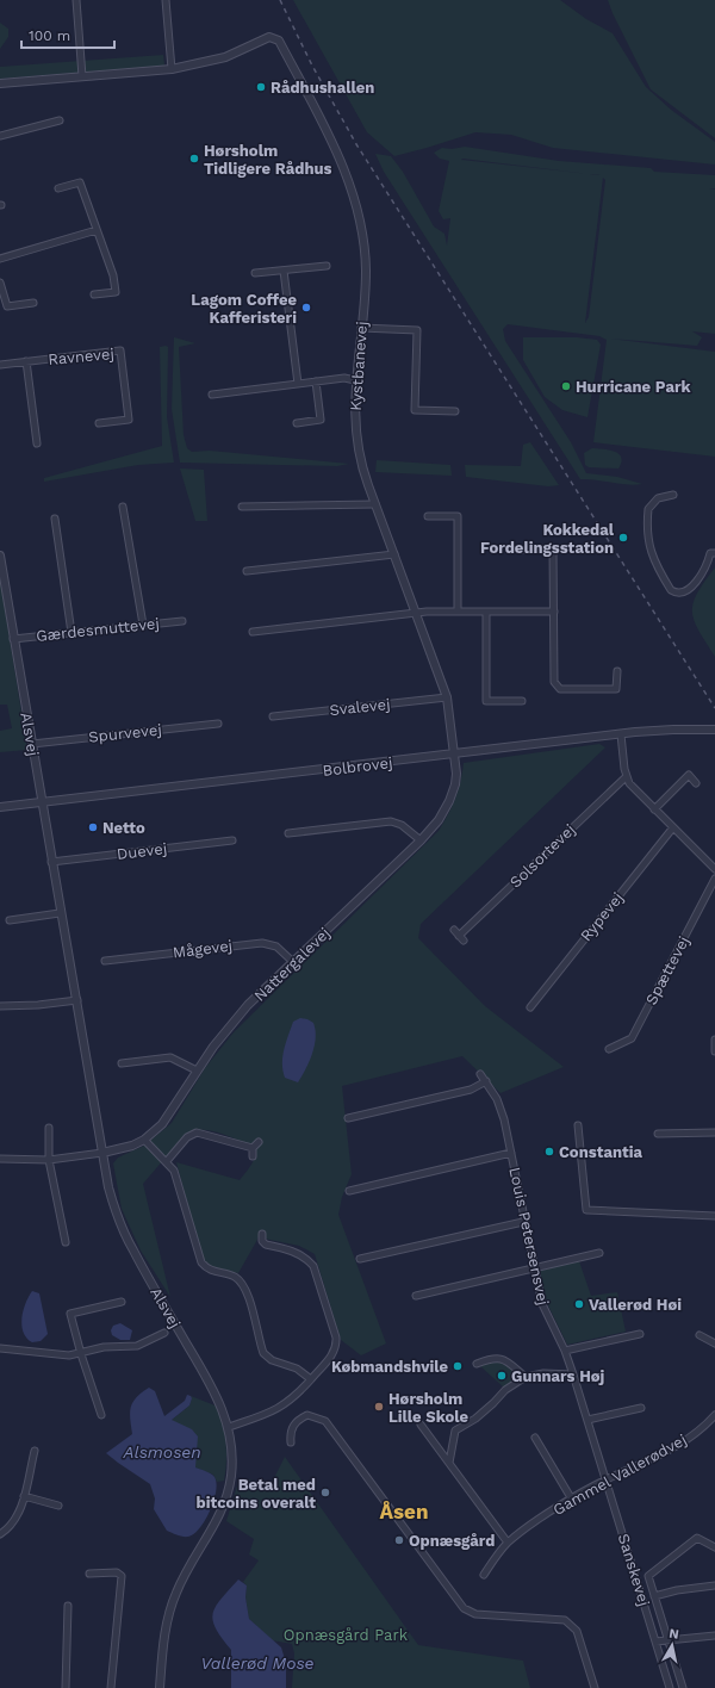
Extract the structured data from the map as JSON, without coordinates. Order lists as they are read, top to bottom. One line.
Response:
{"streets":{"street":["Ravnevej","Kystbanevej","Gærdesmuttevej","Svalevej","Spurvevej","Alsvej","Bolbrovej","Duevej","Solsortevej","Rypevej","Mågevej","Nattergalevej","Spættevej","Louis Petersensvej","Gammel Vallerødvej","Sanskevej"]},"crossings":[["Kystbanevej","Svalevej"],["Kystbanevej","Bolbrovej"],["Kystbanevej","Nattergalevej"],["Gærdesmuttevej","Alsvej"],["Spurvevej","Alsvej"],["Alsvej","Bolbrovej"],["Alsvej","Duevej"],["Alsvej","Nattergalevej"],["Bolbrovej","Nattergalevej"],["Mågevej","Nattergalevej"],["Louis Petersensvej","Gammel Vallerødvej"],["Louis Petersensvej","Sanskevej"],["Gammel Vallerødvej","Sanskevej"]],"districts":["Åsen"],"water":["Alsmosen","Vallerød Mose"],"parks":["Opnæsgård Park"],"places":["Rådhushallen","Hørsholm Tidligere Rådhus","Lagom Coffee Kafferisteri","Hurricane Park","Kokkedal Fordelingsstation","Netto","Constantia","Vallerød Høi","Købmandshvile","Gunnars Høj","Hørsholm Lille Skole","Betal med bitcoins overalt","Opnæsgård"],"scale_bar":"100 m","north":"top"}
